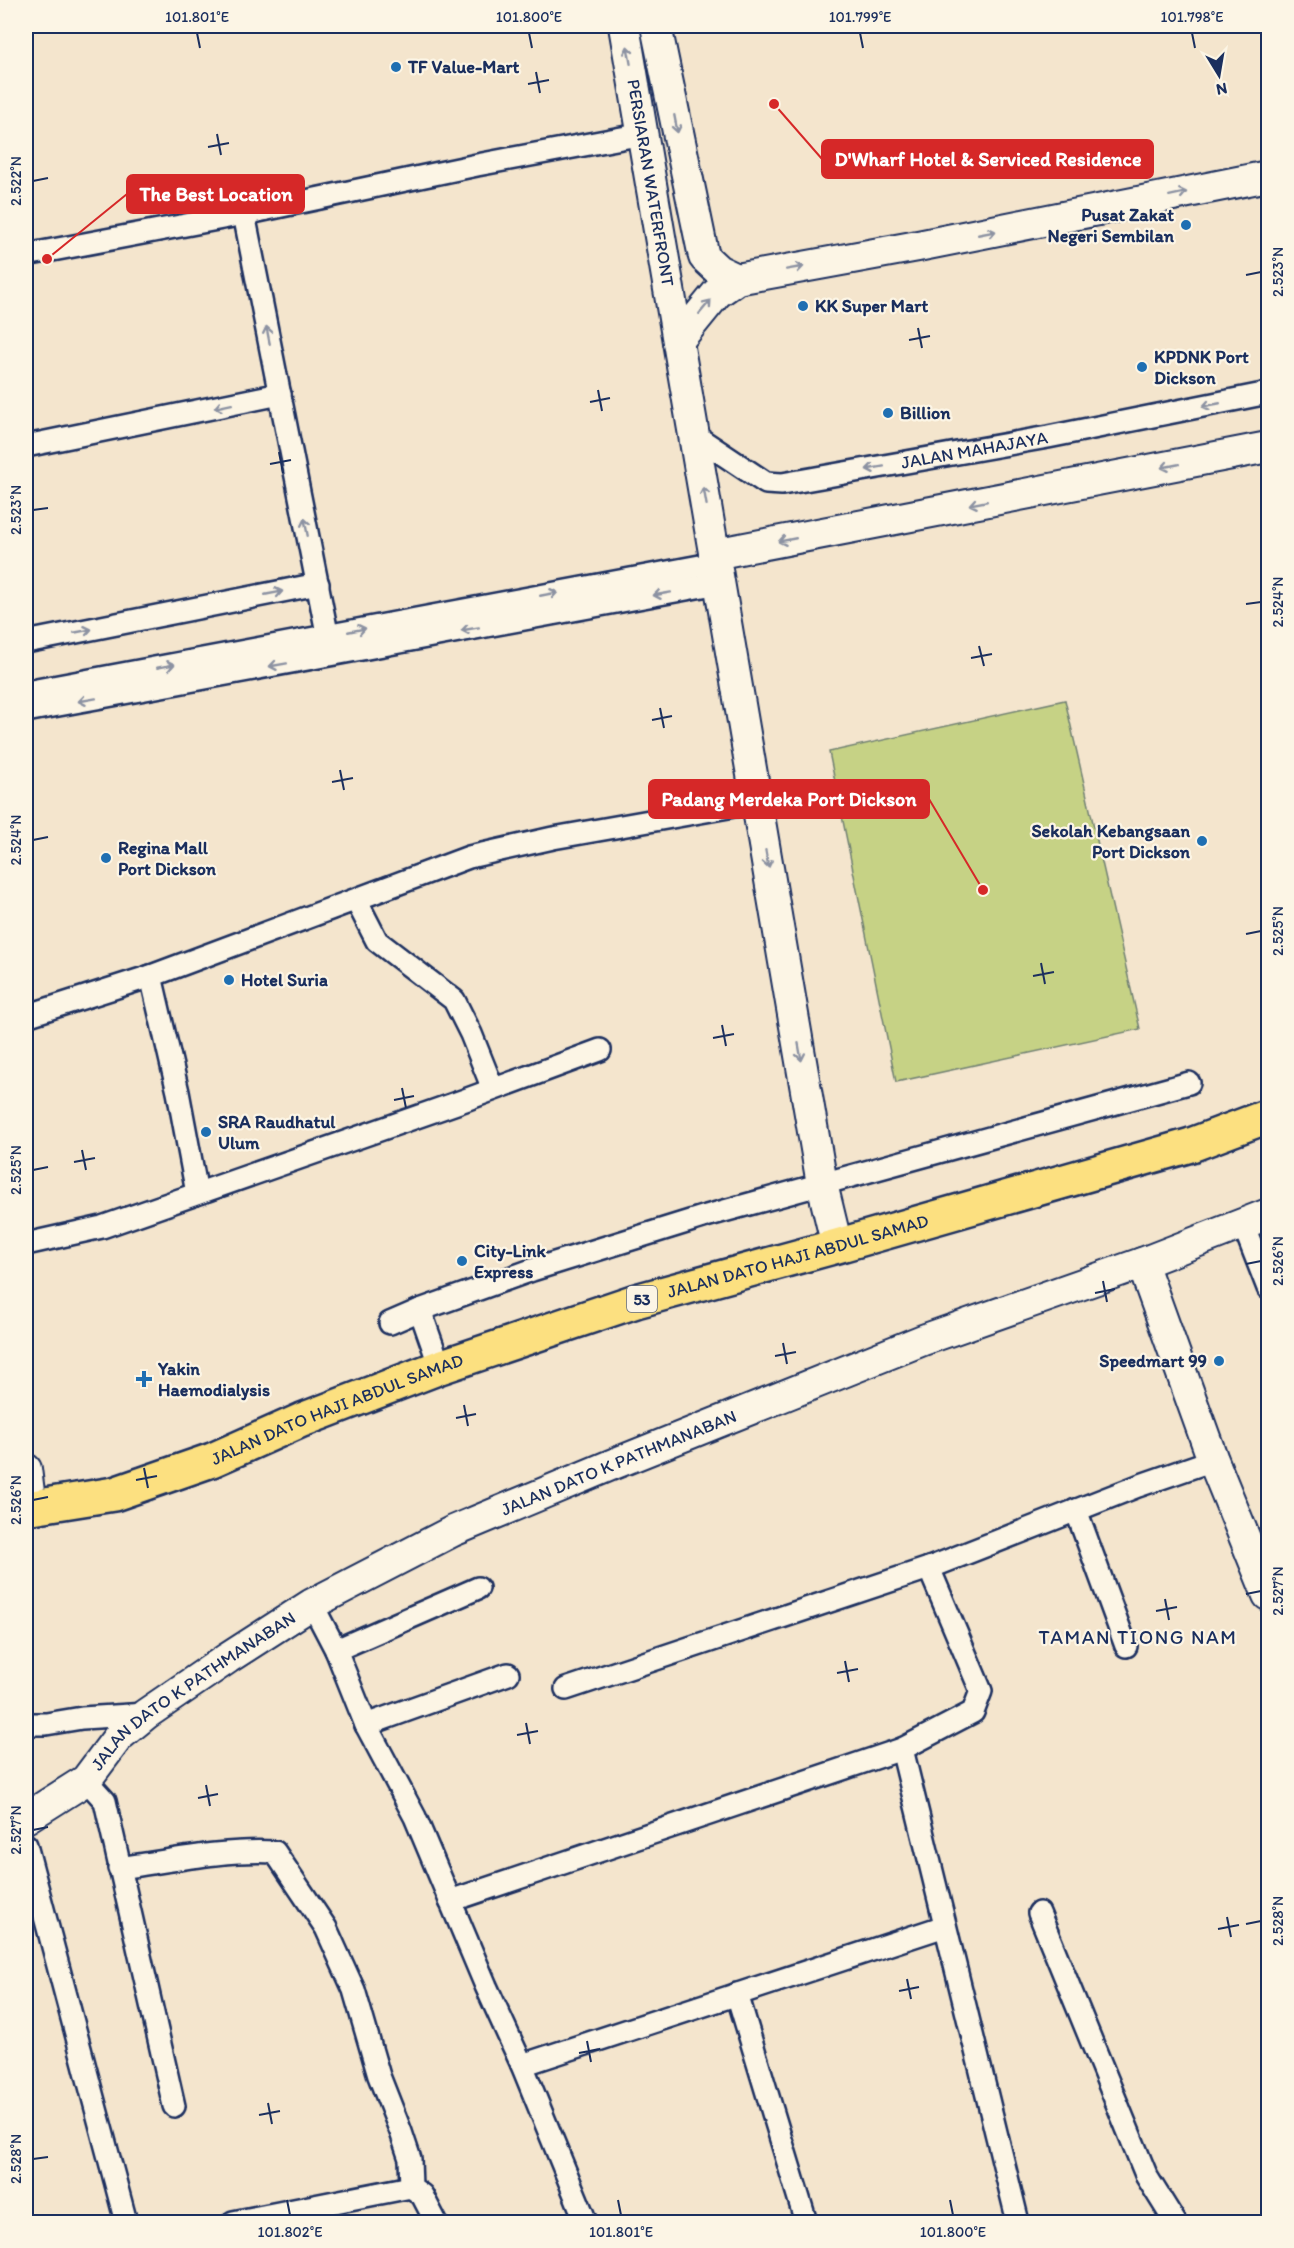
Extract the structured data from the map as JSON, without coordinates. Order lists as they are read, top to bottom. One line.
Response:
{"streets":{"main road":["JALAN DATO HAJI ABDUL SAMAD","53"],"street":["PERSIARAN WATERFRONT","JALAN MAHAJAYA","JALAN DATO K PATHMANABAN"]},"crossings":[["PERSIARAN WATERFRONT","JALAN MAHAJAYA"],["PERSIARAN WATERFRONT","JALAN DATO HAJI ABDUL SAMAD"]],"districts":["TAMAN TIONG NAM"],"places":{"other":["TF Value-Mart","D'Wharf Hotel & Serviced Residence","Pusat Zakat Negeri Sembilan","The Best Location","KK Super Mart","KPDNK Port Dickson","Billion","Sekolah Kebangsaan Port Dickson","Regina Mall Port Dickson","Padang Merdeka Port Dickson","Hotel Suria","SRA Raudhatul Ulum","City-Link Express","Speedmart 99"],"health":["Yakin Haemodialysis"]},"north":"bottom","coordinates":["101.801°E","101.800°E","101.799°E","101.798°E","2.522°N","2.523°N","2.524°N","2.525°N","2.526°N","2.527°N","2.528°N","101.802°E"]}
